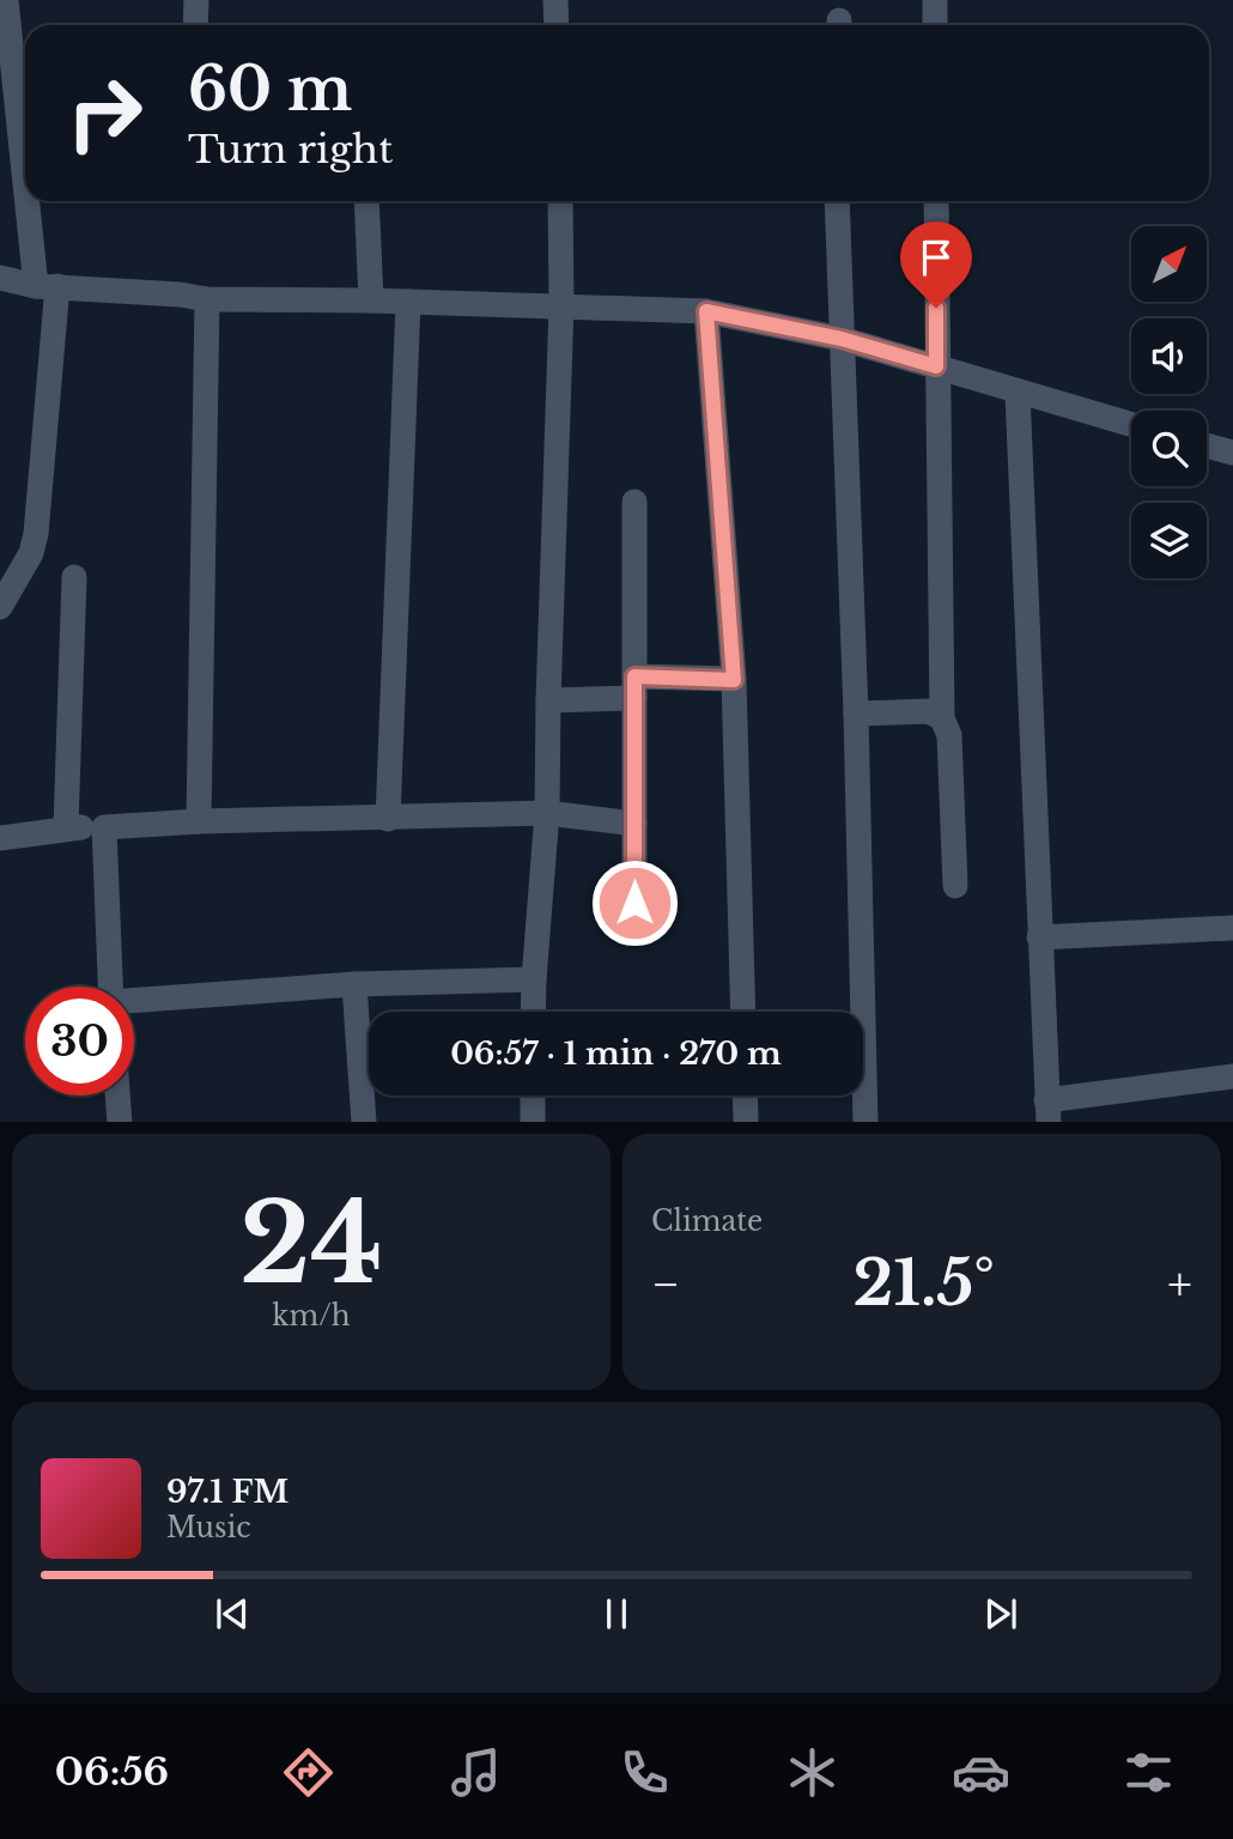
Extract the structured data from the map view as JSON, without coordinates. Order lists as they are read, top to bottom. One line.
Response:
{"north":"top right","page":{"turn":["60 m","Turn right"],"limit":"30","trip":"06:57 · 1 min · 270 m","tile":[["24","km/h"],"Climate"],"heat":["−","21.5°","+"],"song":["97.1 FM","Music"],"tabs":"06:56"}}
